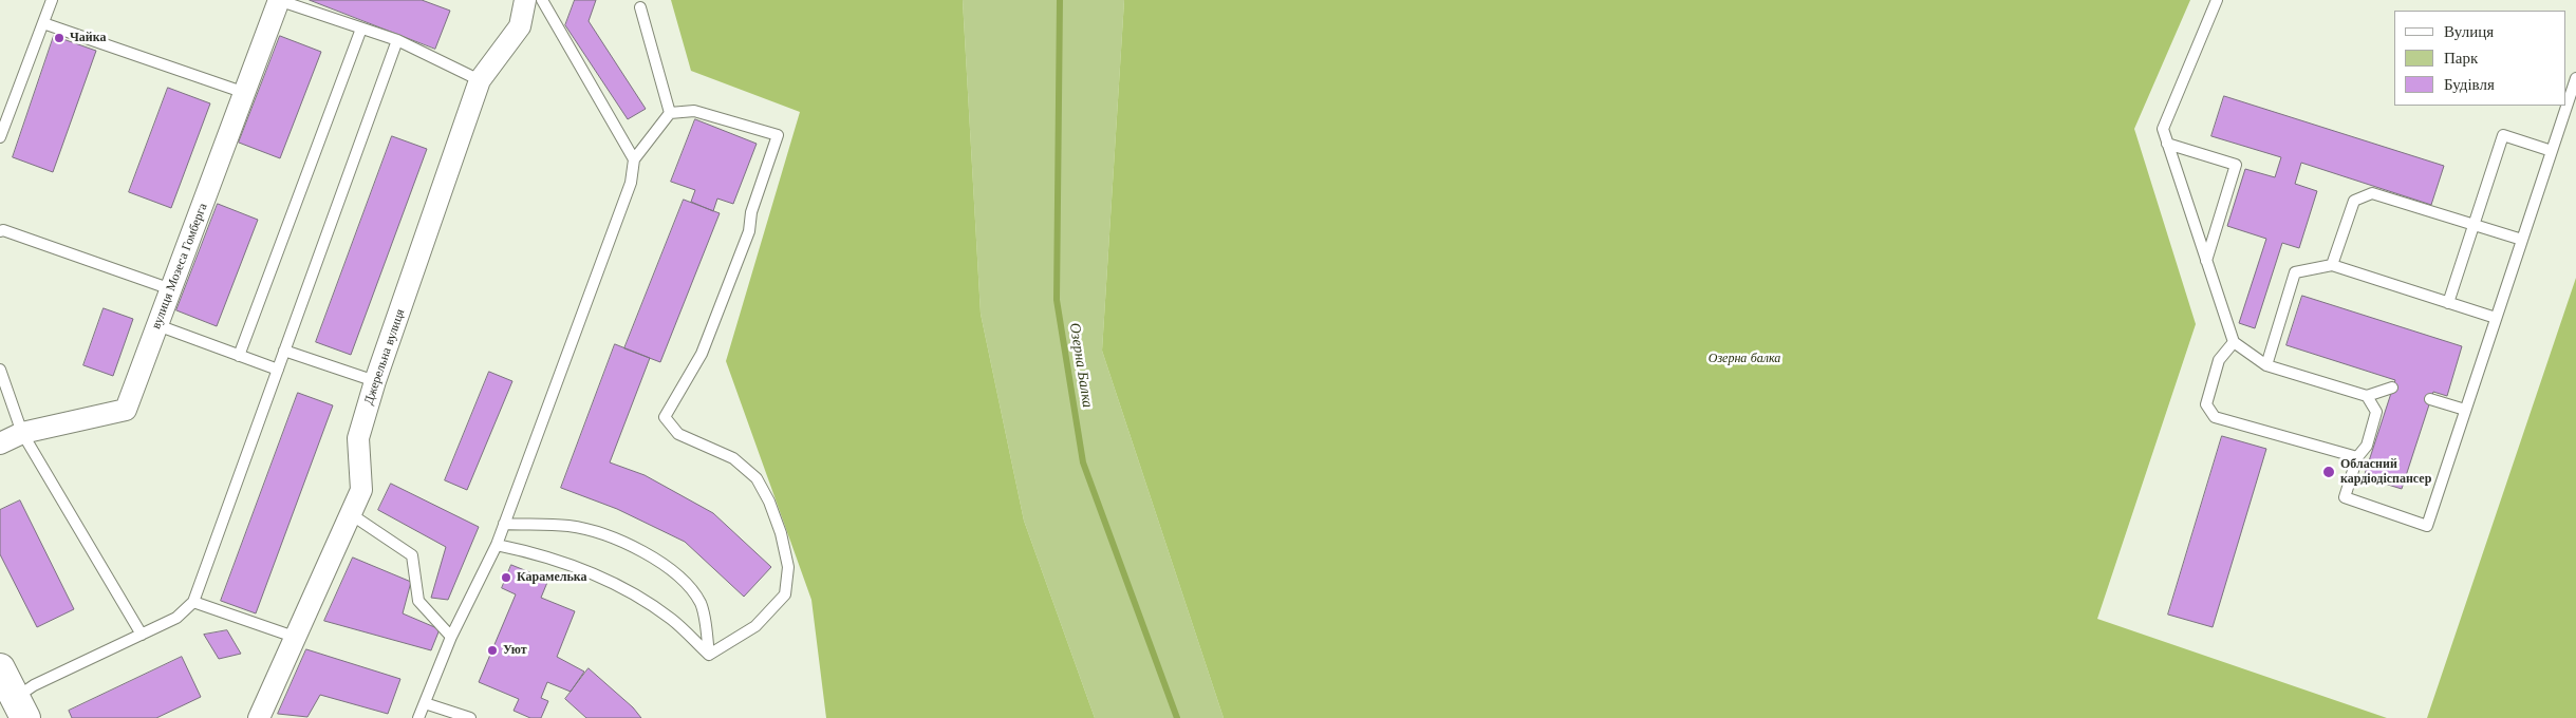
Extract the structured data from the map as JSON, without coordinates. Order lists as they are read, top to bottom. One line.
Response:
{"streets":{"street":["вулиця Мозеса Гомберга","Джерельна вулиця"]},"water":["Озерна Балка"],"parks":["Озерна балка"],"places":["Чайка","Обласний кардіодіспансер","Карамелька","Уют"],"legend":["Вулиця","Парк","Будівля"]}
